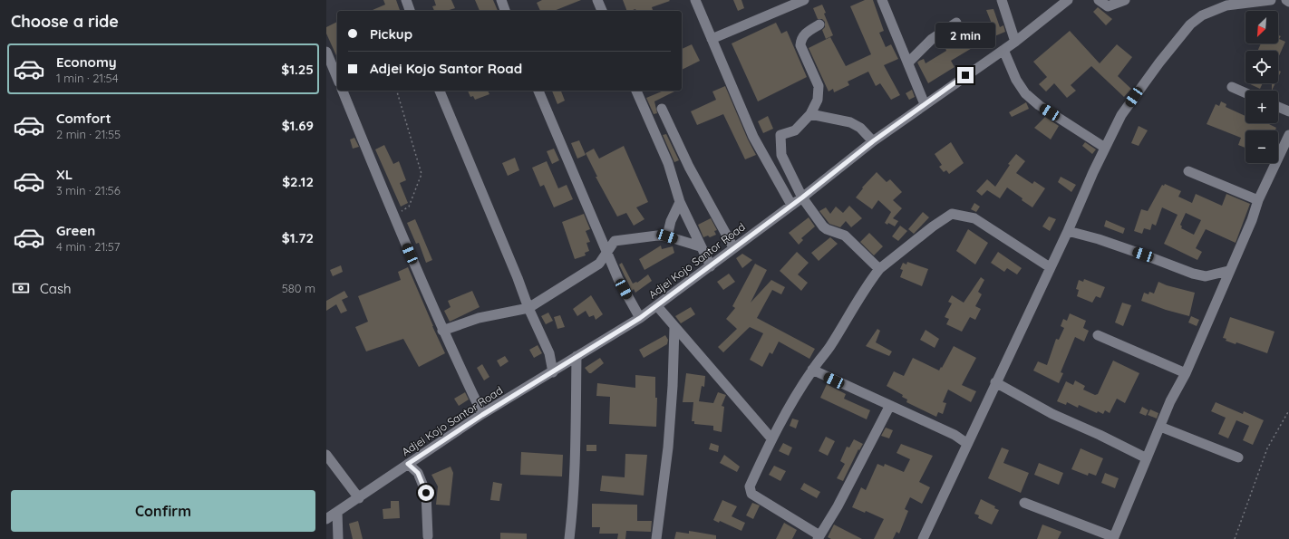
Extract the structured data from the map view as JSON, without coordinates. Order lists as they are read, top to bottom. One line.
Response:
{"streets":{"street":["Adjei Kojo Santor Road"]},"north":"bottom left","page":{"heading":"Choose a ride","map_buttons":["+","−"],"banner":["Pickup","Adjei Kojo Santor Road"],"bubble":"2 min","list":[{"name":"Economy","note":"1 min · 21:54","value":"$1.25"},{"name":"Comfort","note":"2 min · 21:55","value":"$1.69"},{"name":"XL","note":"3 min · 21:56","value":"$2.12"},{"name":"Green","note":"4 min · 21:57","value":"$1.72"}],"pay":["Cash","580 m"],"buttons":"Confirm"}}
